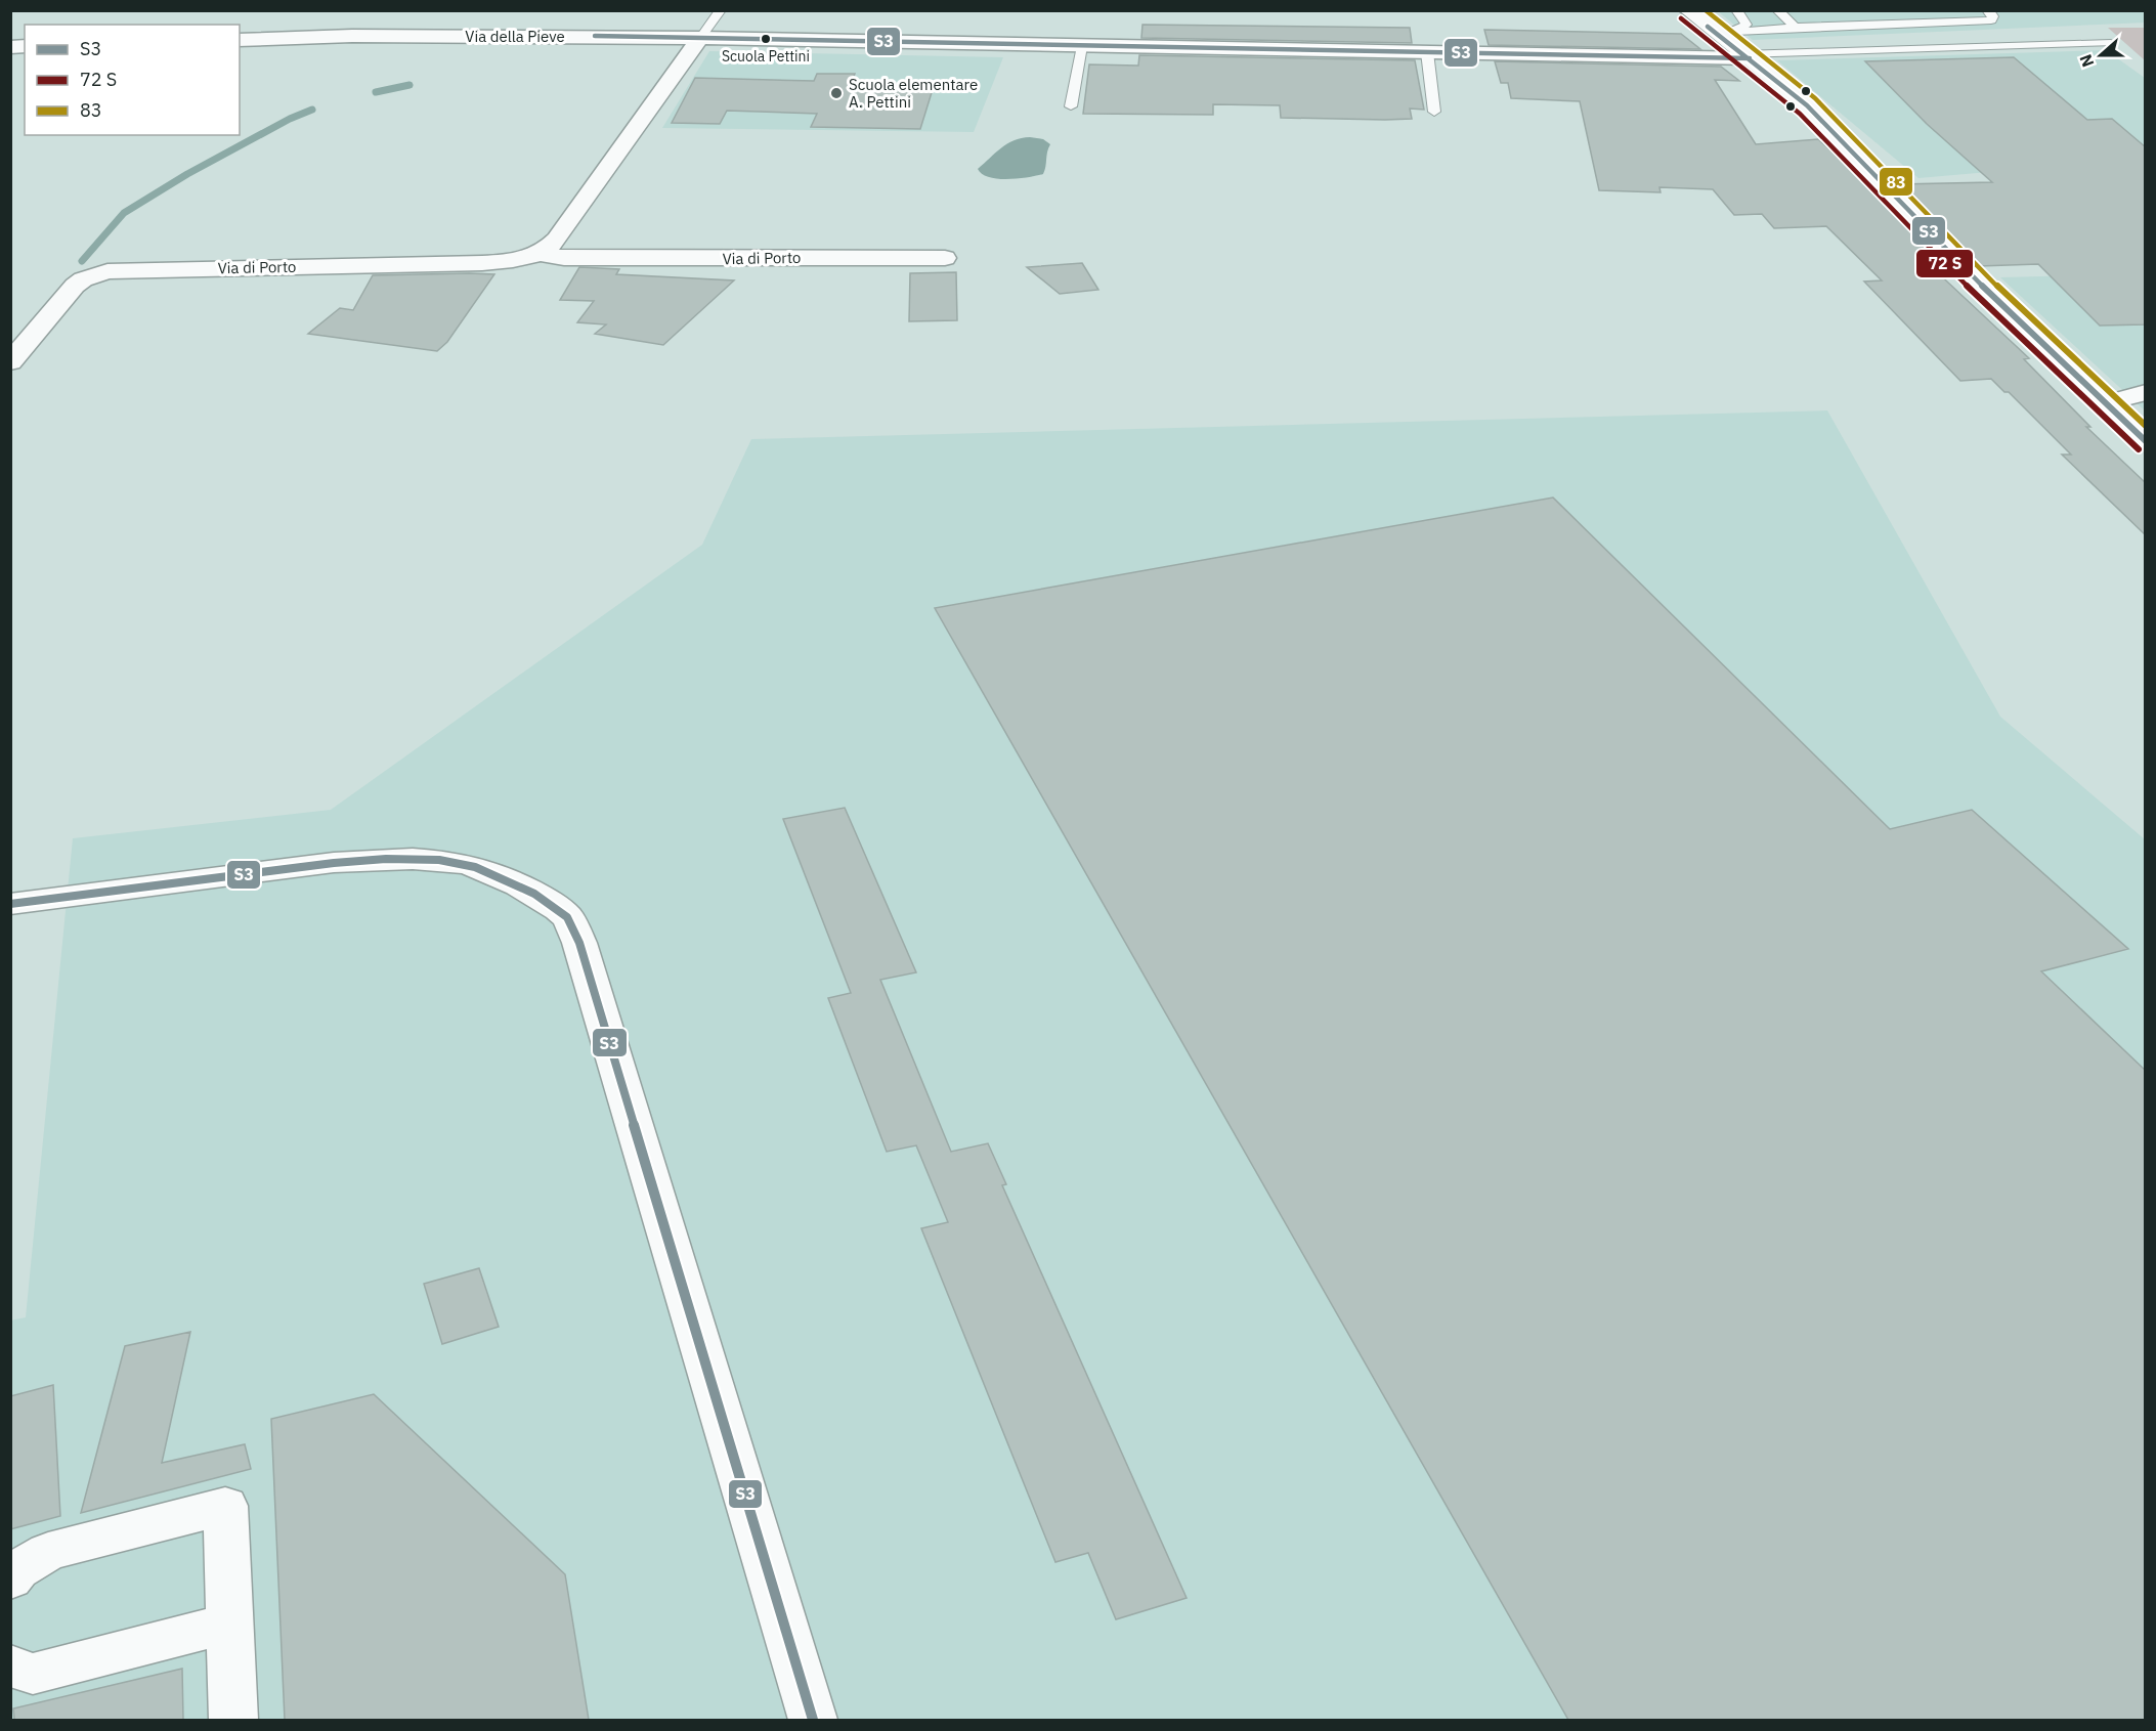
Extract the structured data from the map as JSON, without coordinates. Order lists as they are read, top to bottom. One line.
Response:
{"streets":{"street":["Via della Pieve","Via di Porto"]},"places":["Scuola Pettini","Scuola elementare A. Pettini"],"lines":["transit line 83","transit line S3"],"legend":["S3","72 S","83"],"north":"left"}
